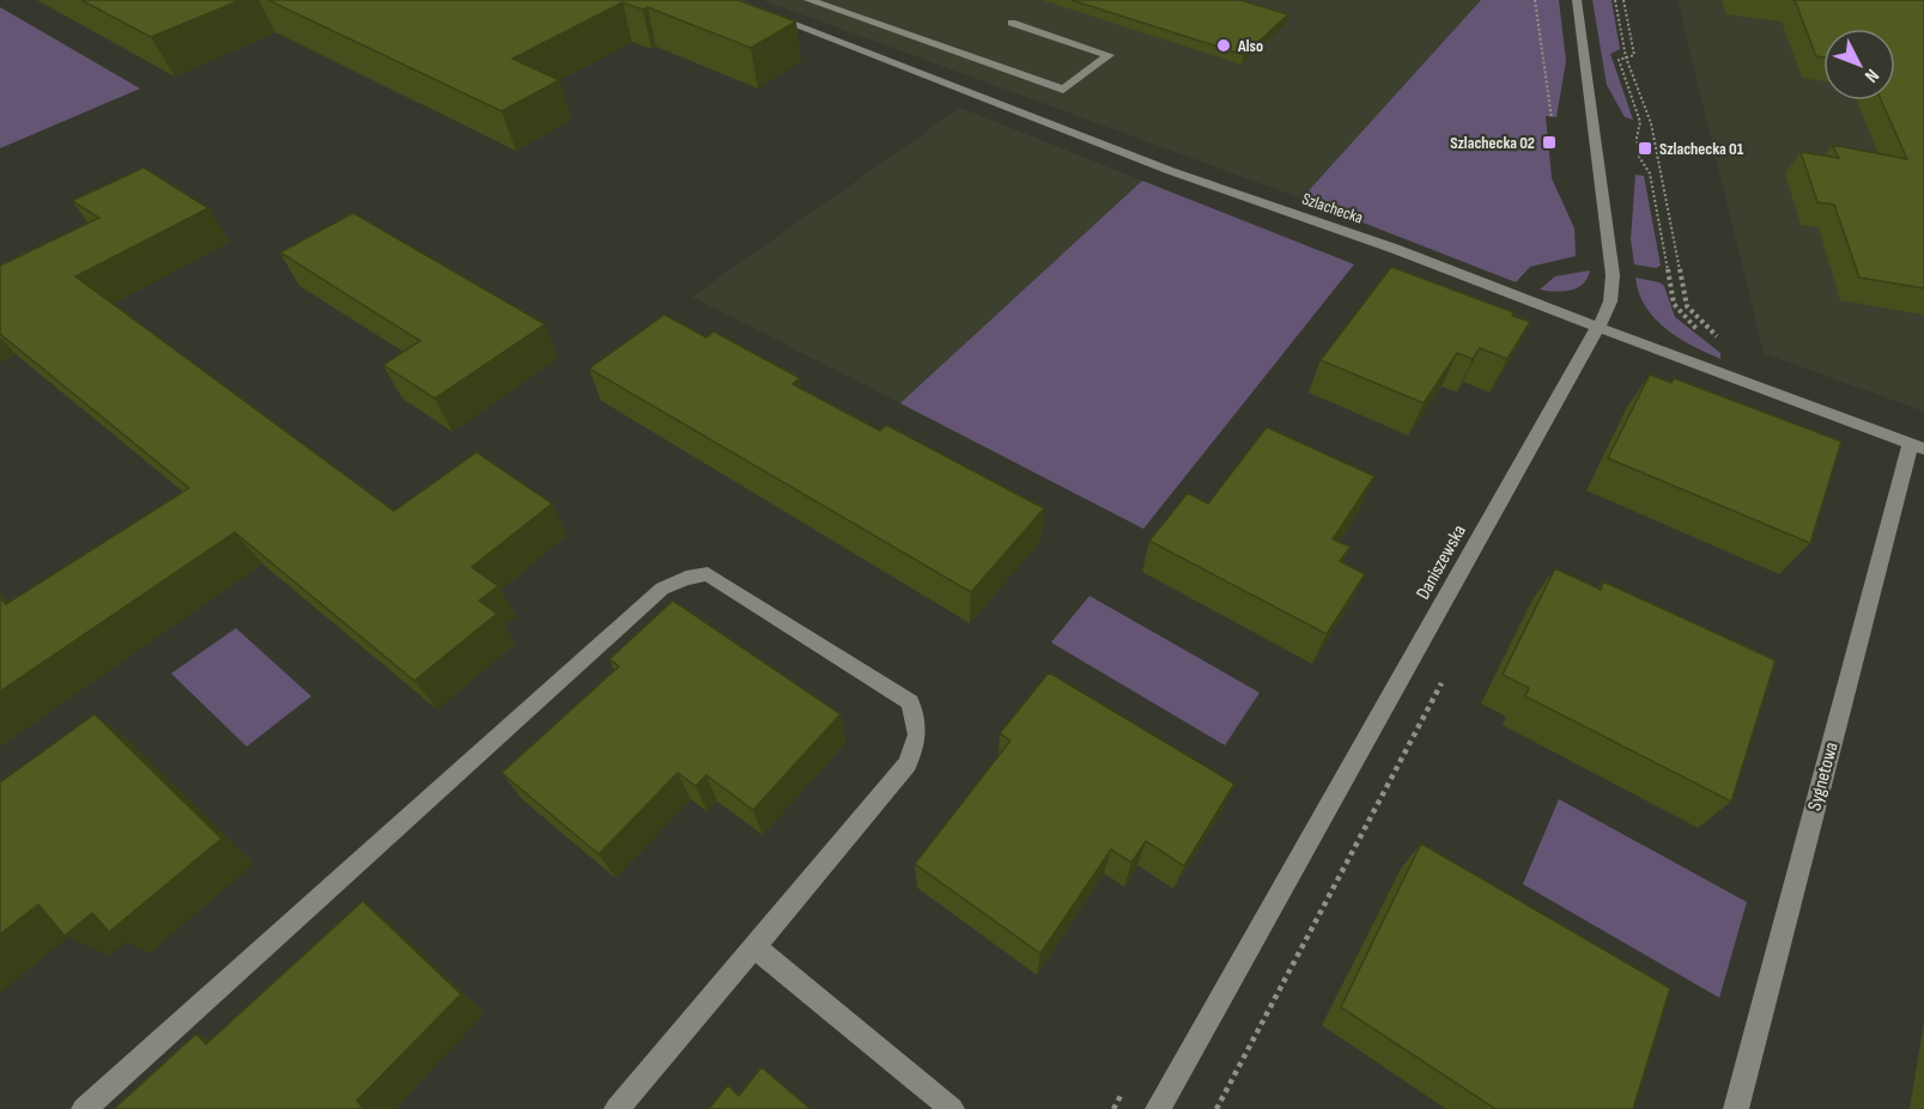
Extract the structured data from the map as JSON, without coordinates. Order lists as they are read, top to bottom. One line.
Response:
{"streets":{"street":["Szlachecka","Daniszewska","Sygnetowa"]},"crossings":[["Szlachecka","Daniszewska"],["Szlachecka","Sygnetowa"]],"places":{"other":["Also"],"transit":["Szlachecka 02","Szlachecka 01"]},"north":"bottom right"}
